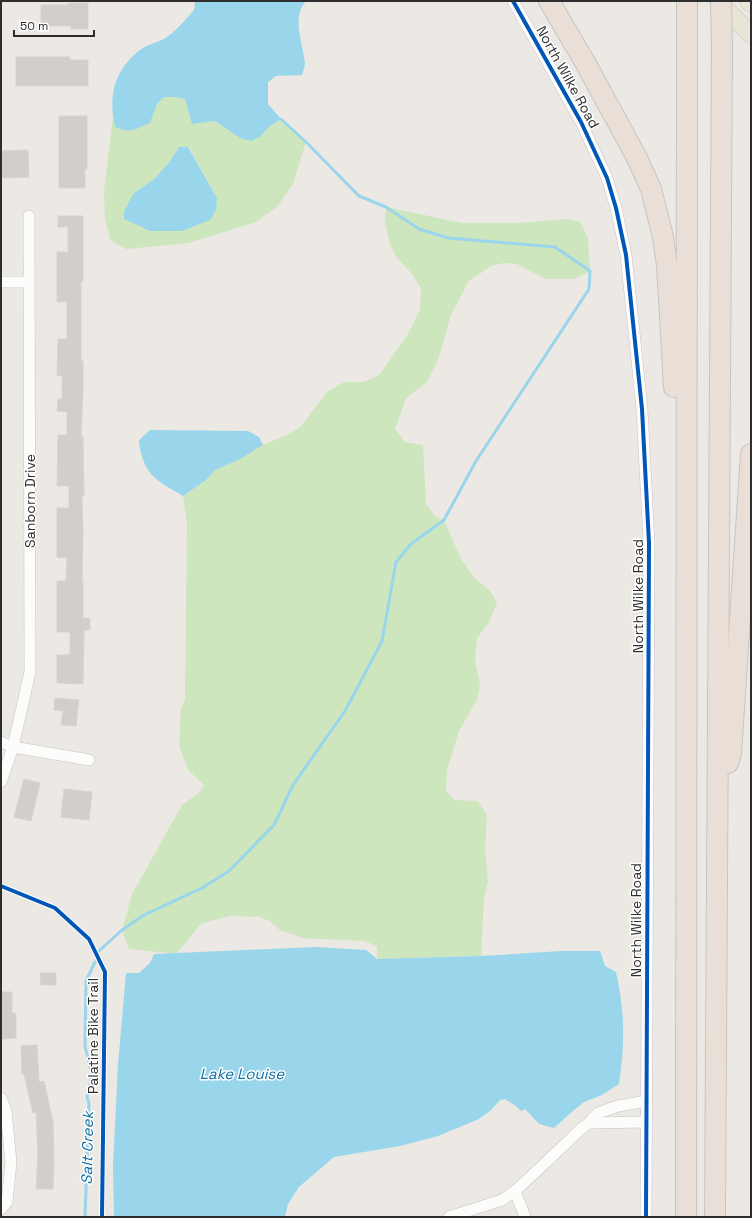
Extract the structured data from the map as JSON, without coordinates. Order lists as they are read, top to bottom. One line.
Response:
{"streets":{"street":["North Wilke Road","Sanborn Drive"],"cycle path":["Palatine Bike Trail"]},"water":["Lake Louise","Salt Creek"],"scale_bar":"50 m"}
